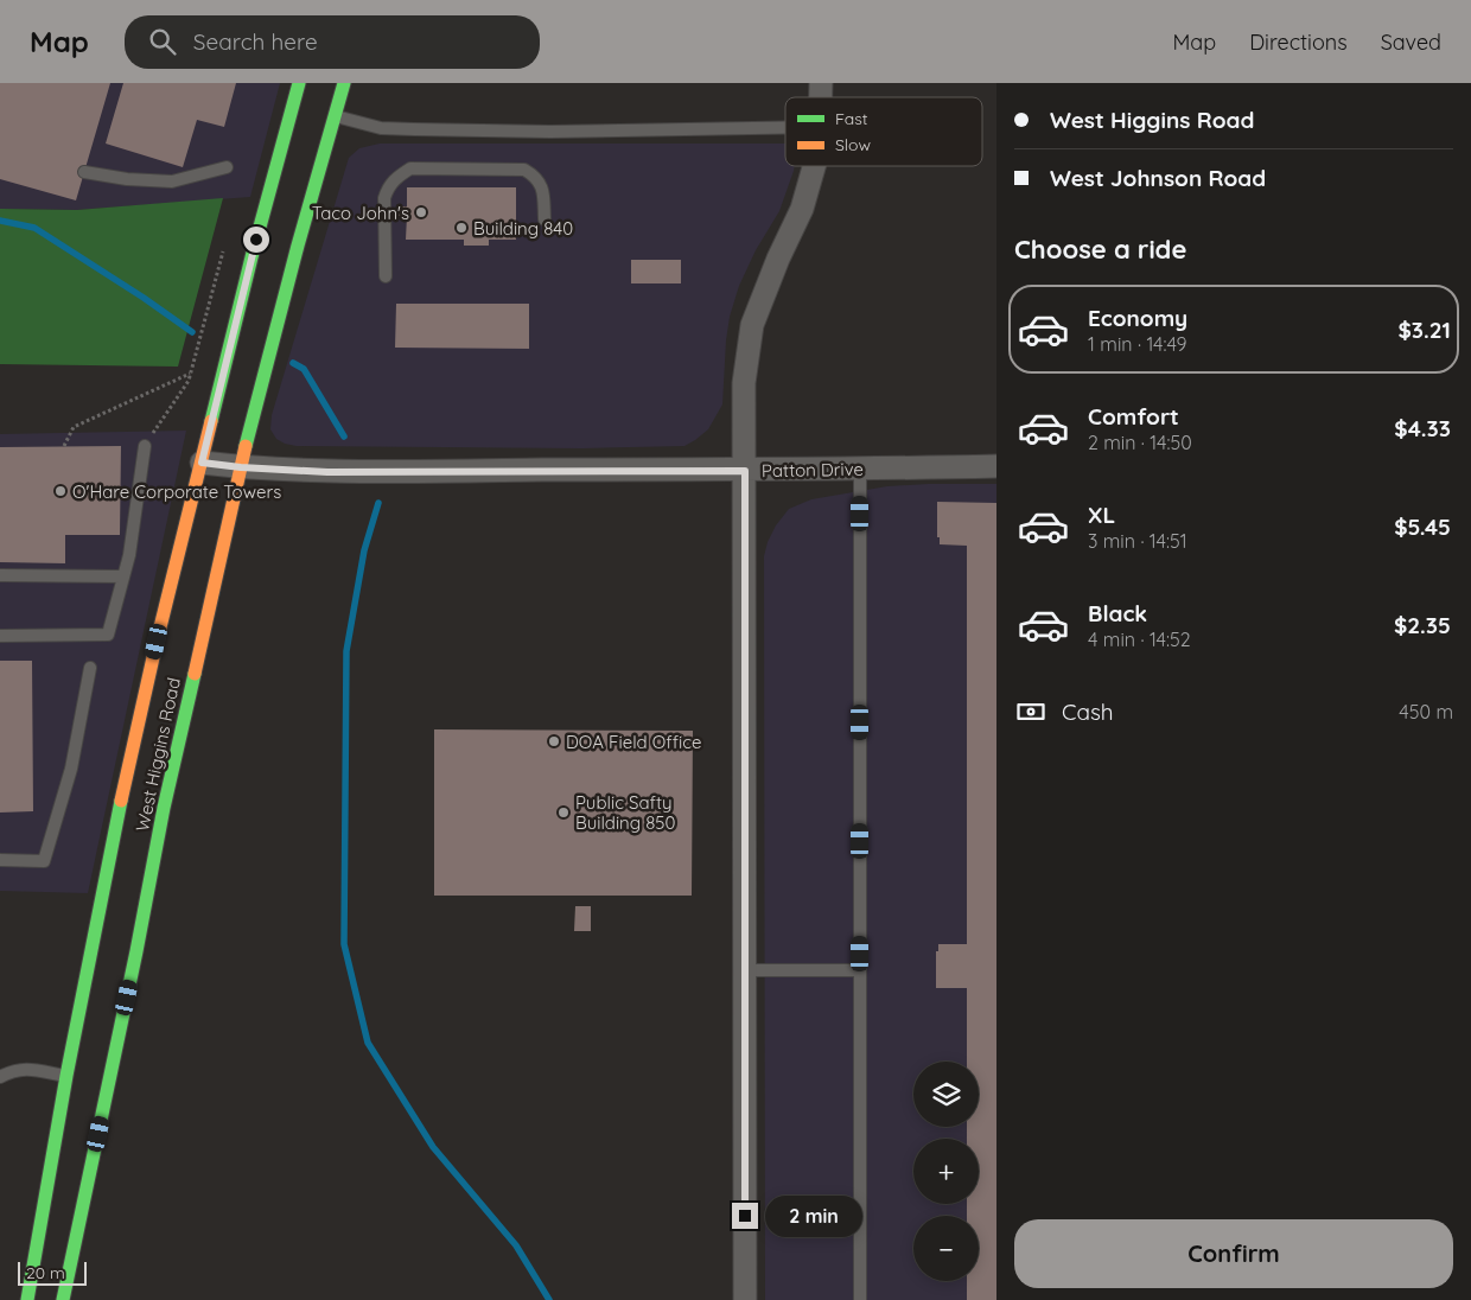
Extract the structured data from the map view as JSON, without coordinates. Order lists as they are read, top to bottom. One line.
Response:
{"streets":{"main road":["West Higgins Road"],"street":["Patton Drive"]},"crossings":[["Patton Drive","West Higgins Road"]],"places":["Taco John's","Building 840","O'Hare Corporate Towers","DOA Field Office","Public Safty Building 850"],"legend":["Fast","Slow"],"scale_bar":"20 m","page":{"header":"Map","search":"Search here","nav":["Map","Directions","Saved"],"banner":["West Higgins Road","West Johnson Road"],"heading":"Choose a ride","list":[{"name":"Economy","note":"1 min · 14:49","value":"$3.21"},{"name":"Comfort","note":"2 min · 14:50","value":"$4.33"},{"name":"XL","note":"3 min · 14:51","value":"$5.45"},{"name":"Black","note":"4 min · 14:52","value":"$2.35"}],"pay":["Cash","450 m"],"map_buttons":["+","−"],"bubble":"2 min","buttons":"Confirm","scale":"20 m"}}
